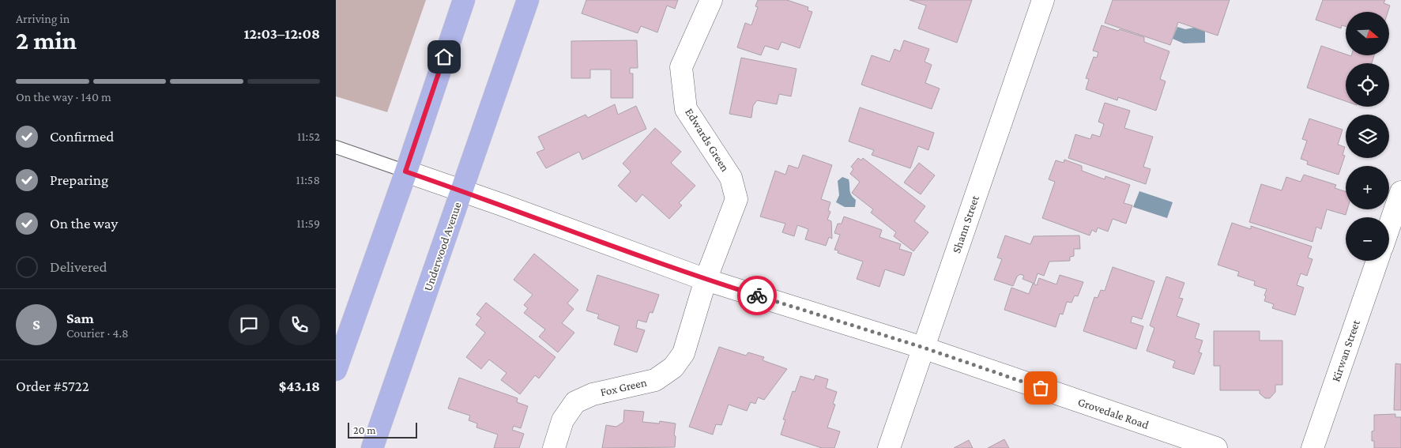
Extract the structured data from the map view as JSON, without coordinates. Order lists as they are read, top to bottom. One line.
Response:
{"streets":{"main road":["Underwood Avenue"],"street":["Edwards Green","Shann Street","Kirwan Street","Fox Green","Grovedale Road"]},"crossings":[["Edwards Green","Fox Green"],["Edwards Green","Grovedale Road"],["Shann Street","Grovedale Road"],["Underwood Avenue","Grovedale Road"],["Fox Green","Grovedale Road"]],"scale_bar":"20 m","north":"right","page":{"heading":["2 min","Arriving in","12:03–12:08"],"panel":["Sam","Courier · 4.8","Order #5722","$43.18"],"map_buttons":["+","−"],"bar":"On the way · 140 m","list":[["Confirmed","11:52"],["Preparing","11:58"],["On the way","11:59"],"Delivered"],"round":"S","scale":"20 m"}}
